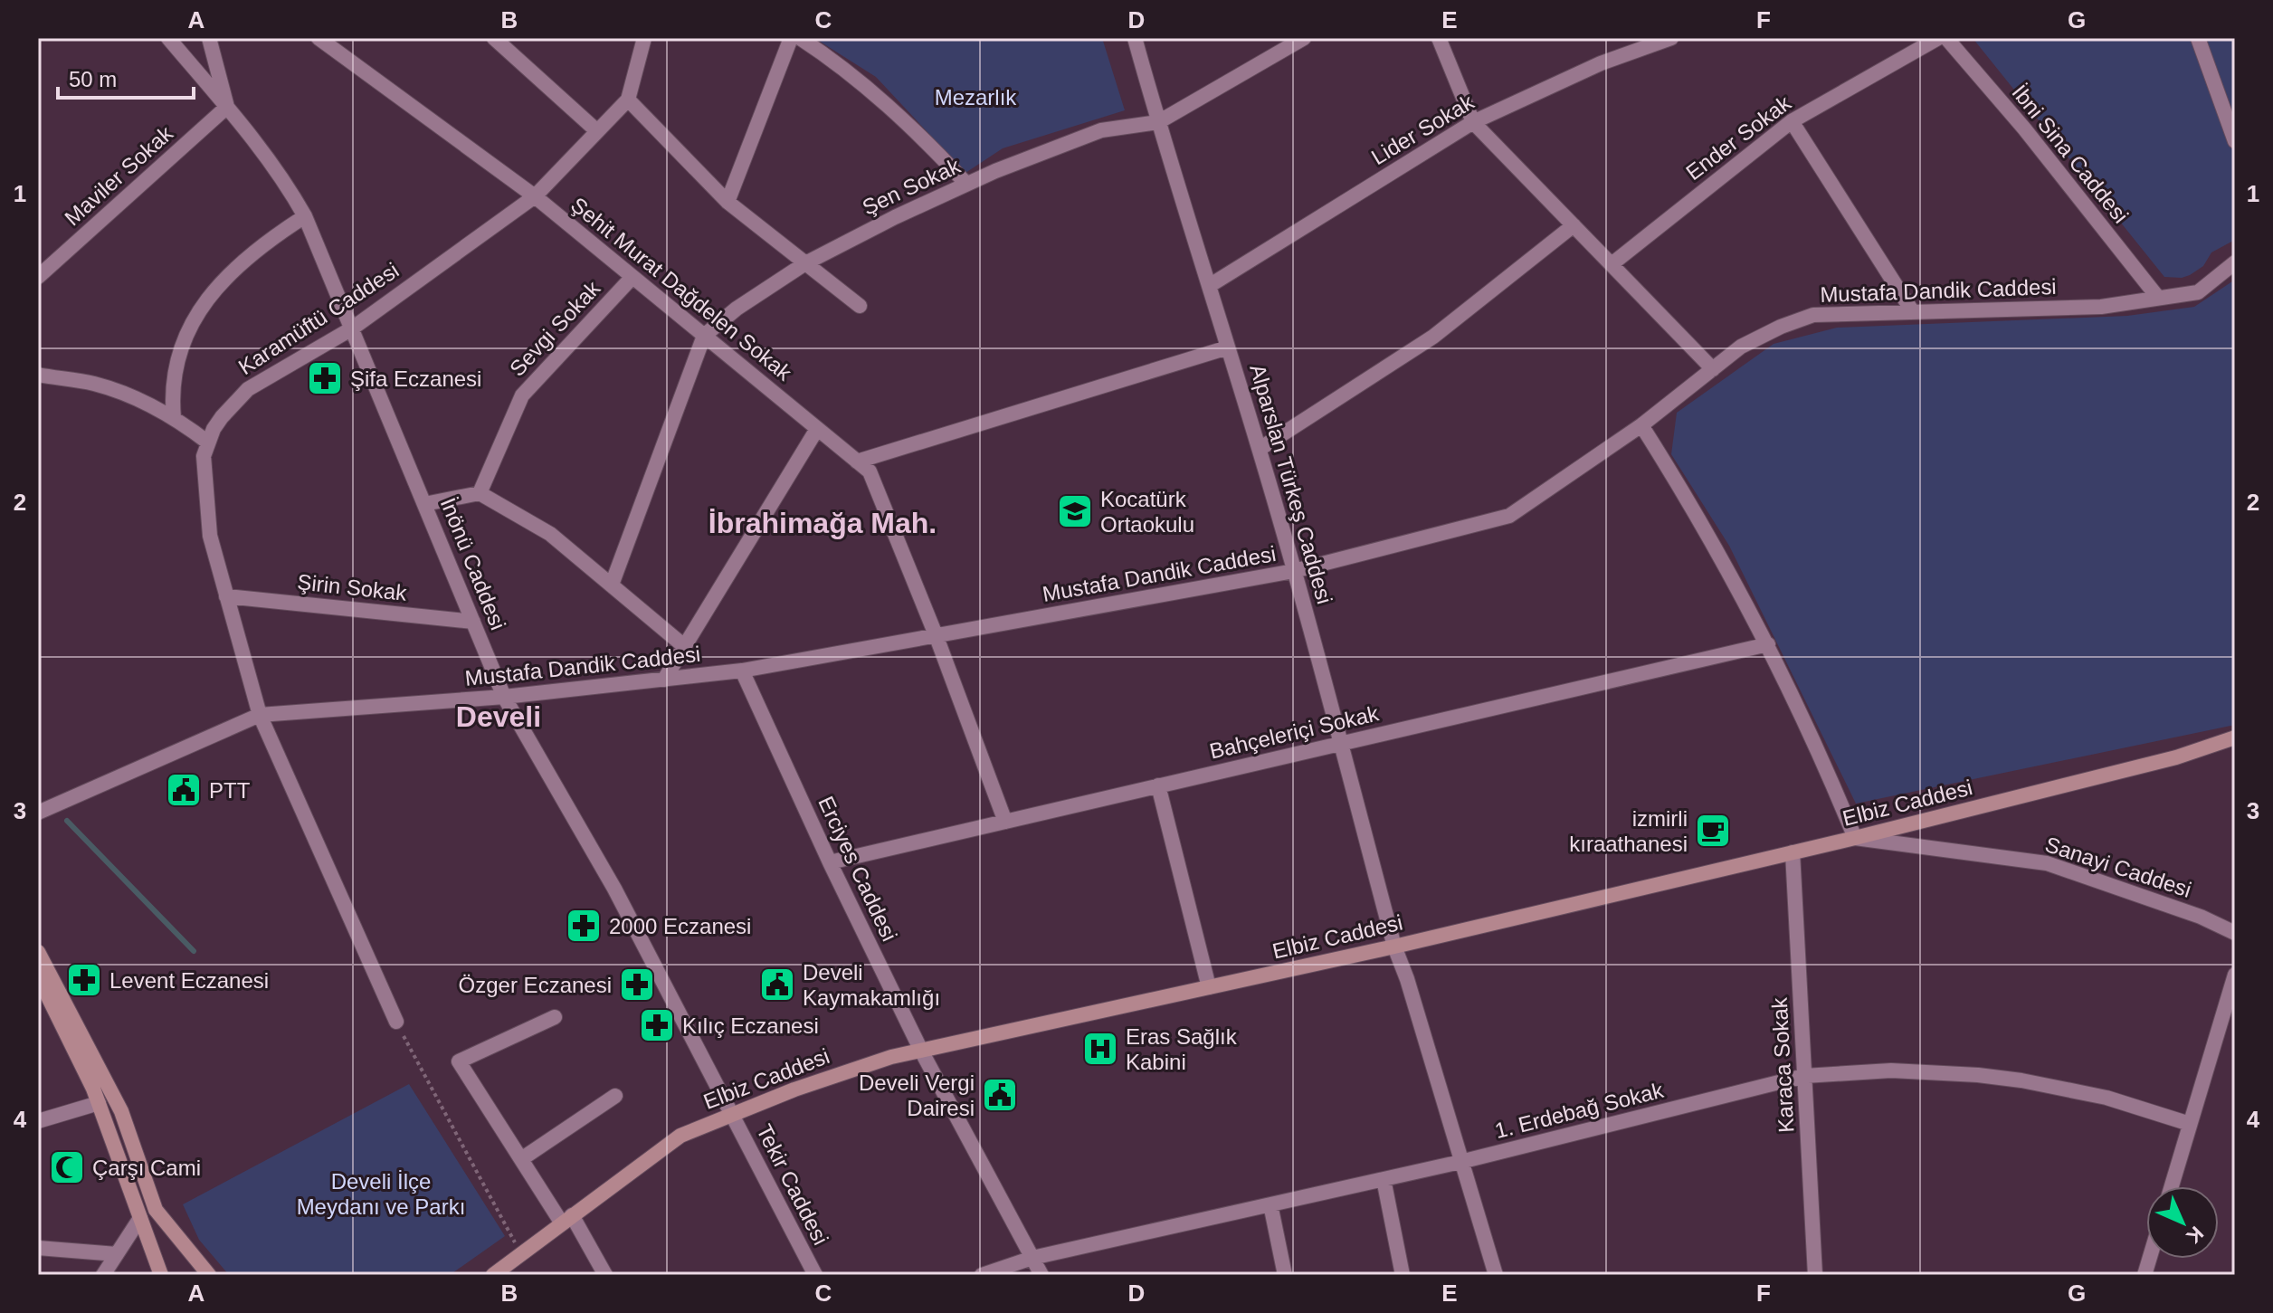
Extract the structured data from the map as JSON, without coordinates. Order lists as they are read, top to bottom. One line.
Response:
{"streets":{"street":["Lider Sokak","Ender Sokak","İbni Sina Caddesi","Maviler Sokak","Şen Sokak","Şehit Murat Dağdelen Sokak","Mustafa Dandik Caddesi","Karamüftü Caddesi","Sevgi Sokak","Alparslan Türkeş Caddesi","İnönü Caddesi","Şirin Sokak","Bahçeleriçi Sokak","Elbiz Caddesi","Sanayi Caddesi","Erciyes Caddesi","Karaca Sokak","1. Erdebağ Sokak","Tekir Caddesi"]},"crossings":[["Lider Sokak","Alparslan Türkeş Caddesi"],["İbni Sina Caddesi","Mustafa Dandik Caddesi"],["Maviler Sokak","İnönü Caddesi"],["Şen Sokak","Şehit Murat Dağdelen Sokak"],["Şen Sokak","Alparslan Türkeş Caddesi"],["Şehit Murat Dağdelen Sokak","Mustafa Dandik Caddesi"],["Şehit Murat Dağdelen Sokak","Karamüftü Caddesi"],["Şehit Murat Dağdelen Sokak","Sevgi Sokak"],["Şehit Murat Dağdelen Sokak","Bahçeleriçi Sokak"],["Mustafa Dandik Caddesi","Karamüftü Caddesi"],["Mustafa Dandik Caddesi","Alparslan Türkeş Caddesi"],["Mustafa Dandik Caddesi","İnönü Caddesi"],["Mustafa Dandik Caddesi","Erciyes Caddesi"],["Karamüftü Caddesi","İnönü Caddesi"],["Karamüftü Caddesi","Şirin Sokak"],["Alparslan Türkeş Caddesi","Bahçeleriçi Sokak"],["Alparslan Türkeş Caddesi","Elbiz Caddesi"],["Alparslan Türkeş Caddesi","1. Erdebağ Sokak"],["İnönü Caddesi","Şirin Sokak"],["İnönü Caddesi","Elbiz Caddesi"],["İnönü Caddesi","Tekir Caddesi"],["Bahçeleriçi Sokak","Erciyes Caddesi"],["Elbiz Caddesi","Sanayi Caddesi"],["Elbiz Caddesi","Erciyes Caddesi"],["Elbiz Caddesi","Karaca Sokak"],["Elbiz Caddesi","Tekir Caddesi"],["Erciyes Caddesi","1. Erdebağ Sokak"],["Karaca Sokak","1. Erdebağ Sokak"]],"districts":["İbrahimağa Mah.","Develi"],"parks":["Mezarlık","Develi İlçe Meydanı ve Parkı"],"places":{"pharmacy":["Şifa Eczanesi","2000 Eczanesi","Levent Eczanesi","Özger Eczanesi","Kılıç Eczanesi"],"school or university":["Kocatürk Ortaokulu"],"public building":["PTT","Develi Kaymakamlığı","Develi Vergi Dairesi"],"cafe":["izmirli kıraathanesi"],"hospital":["Eras Sağlık Kabini"],"mosque":["Çarşı Cami"]},"scale_bar":"50 m","north":"bottom right","grid":{"columns":["A","B","C","D","E","F","G"],"rows":["1","2","3","4"]}}
